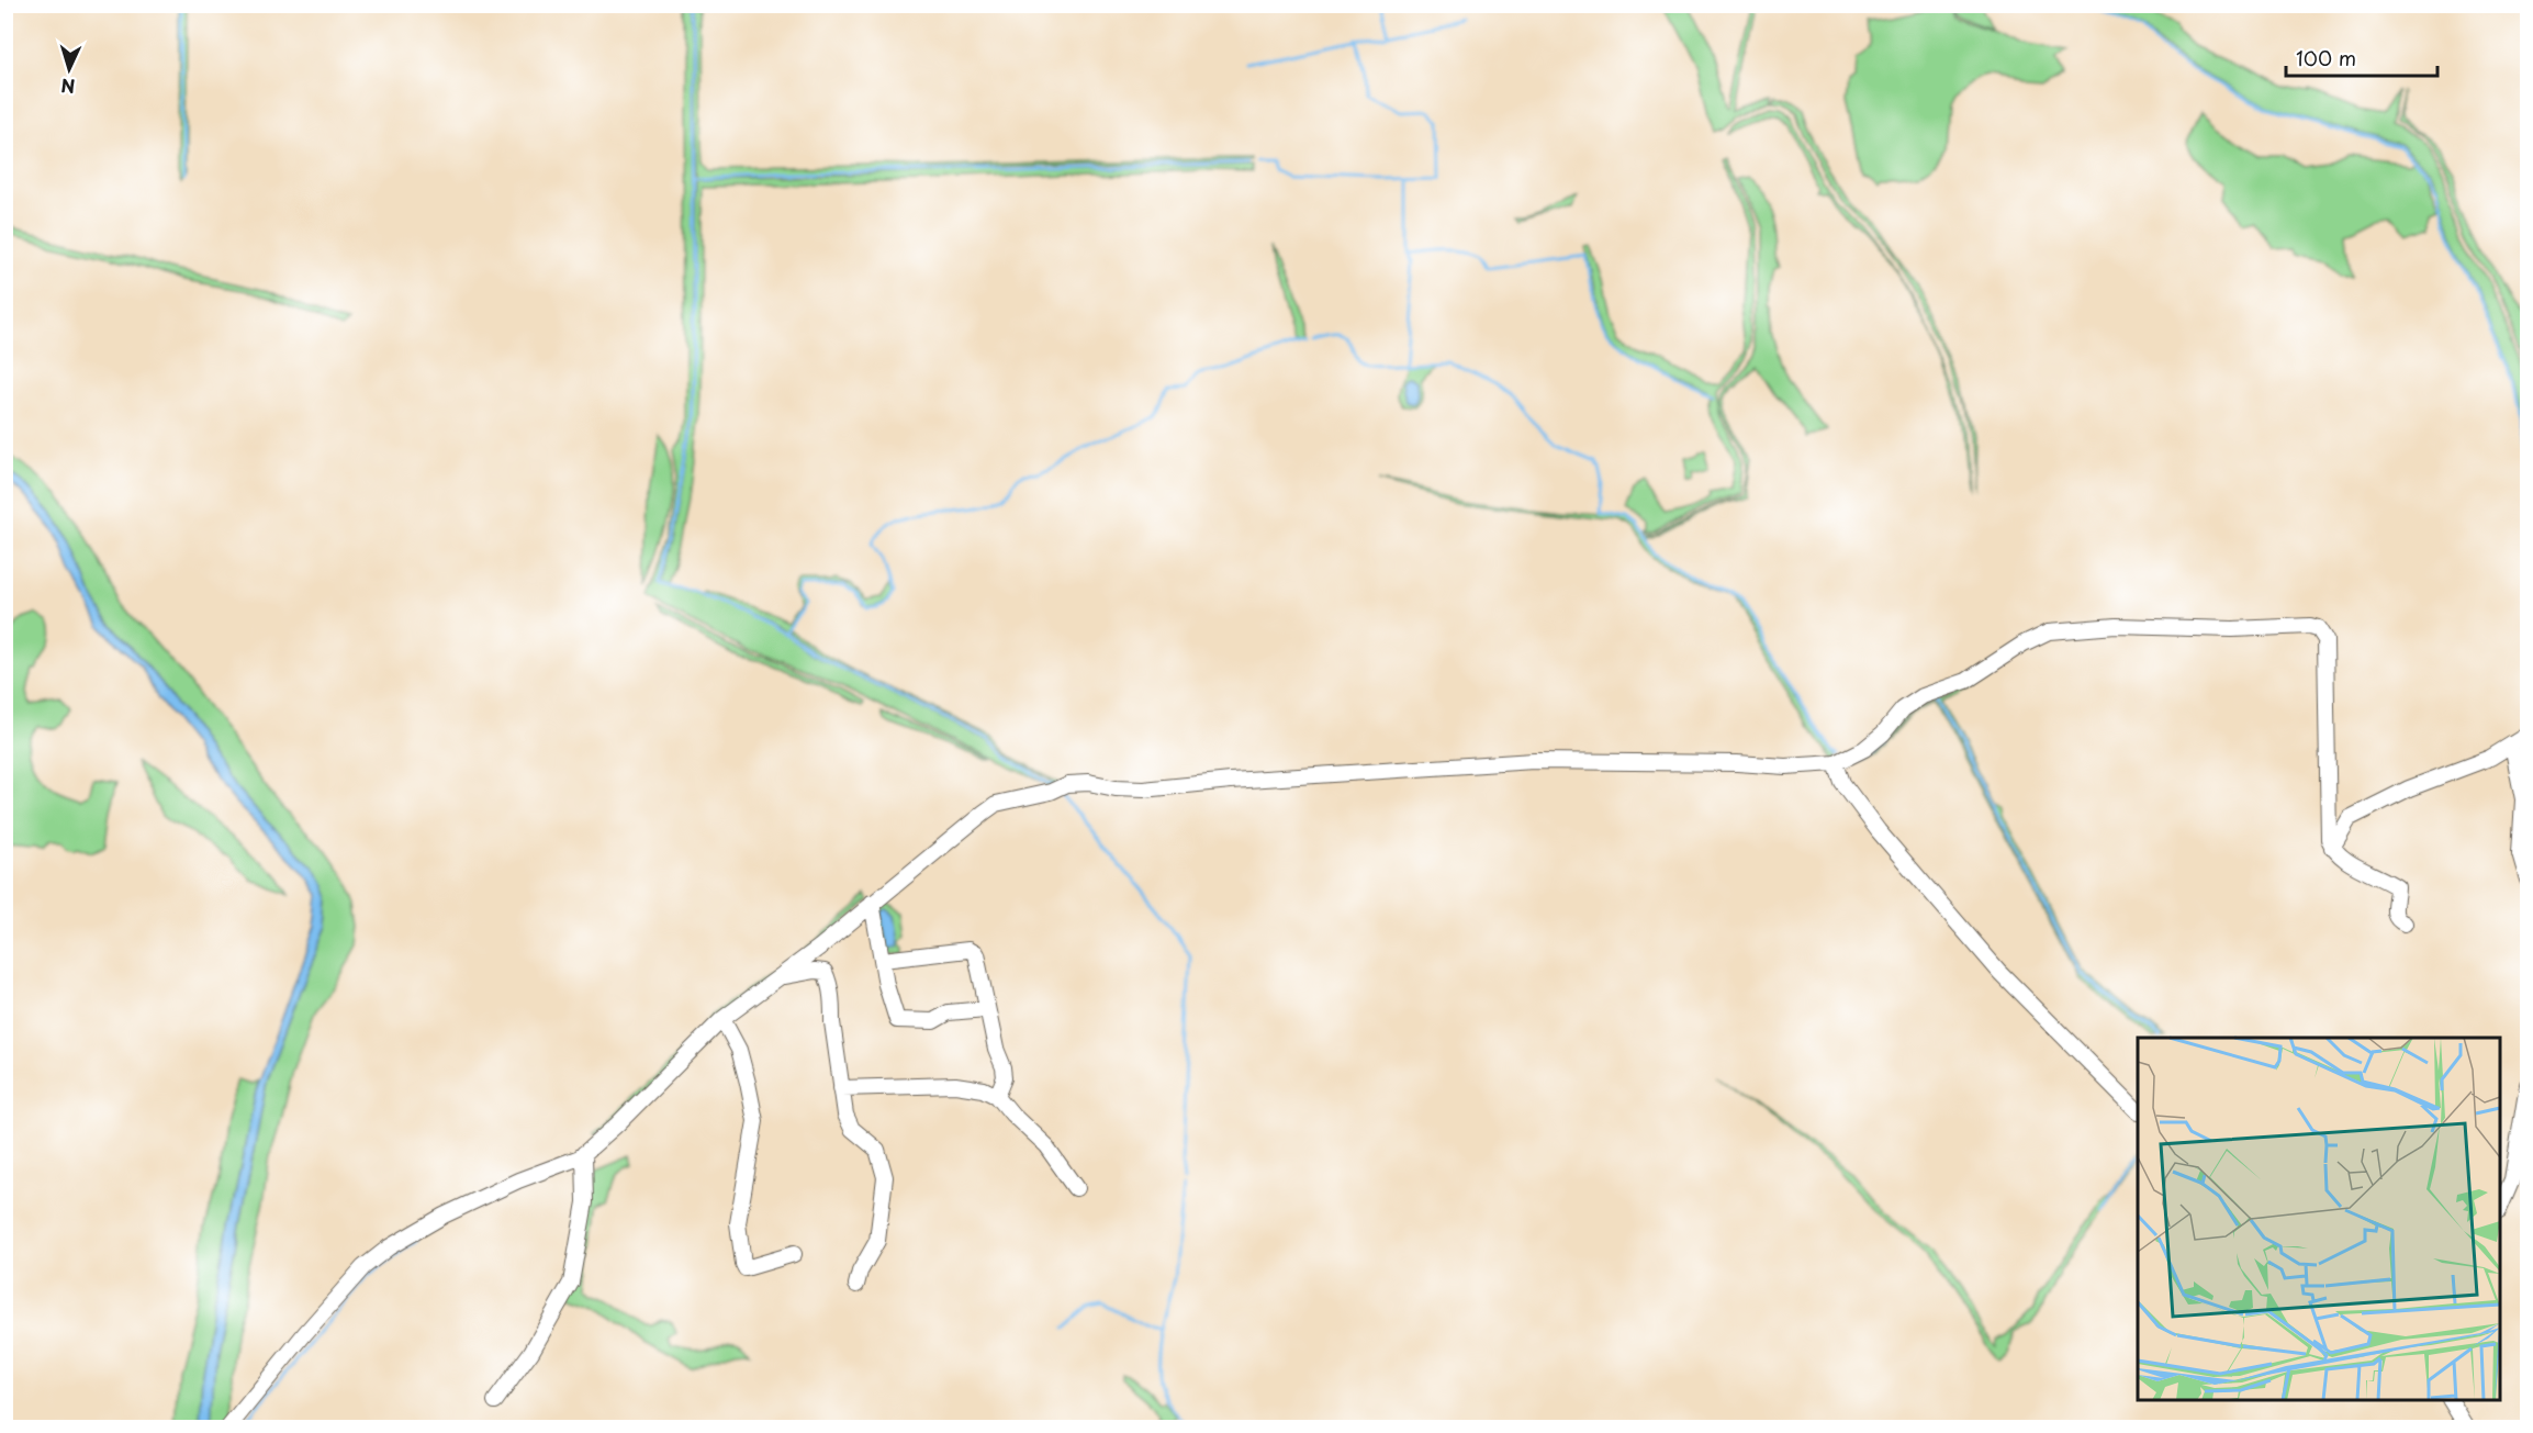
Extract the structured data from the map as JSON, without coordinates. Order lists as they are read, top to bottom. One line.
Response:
{"scale_bar":"100 m","north":"bottom"}
